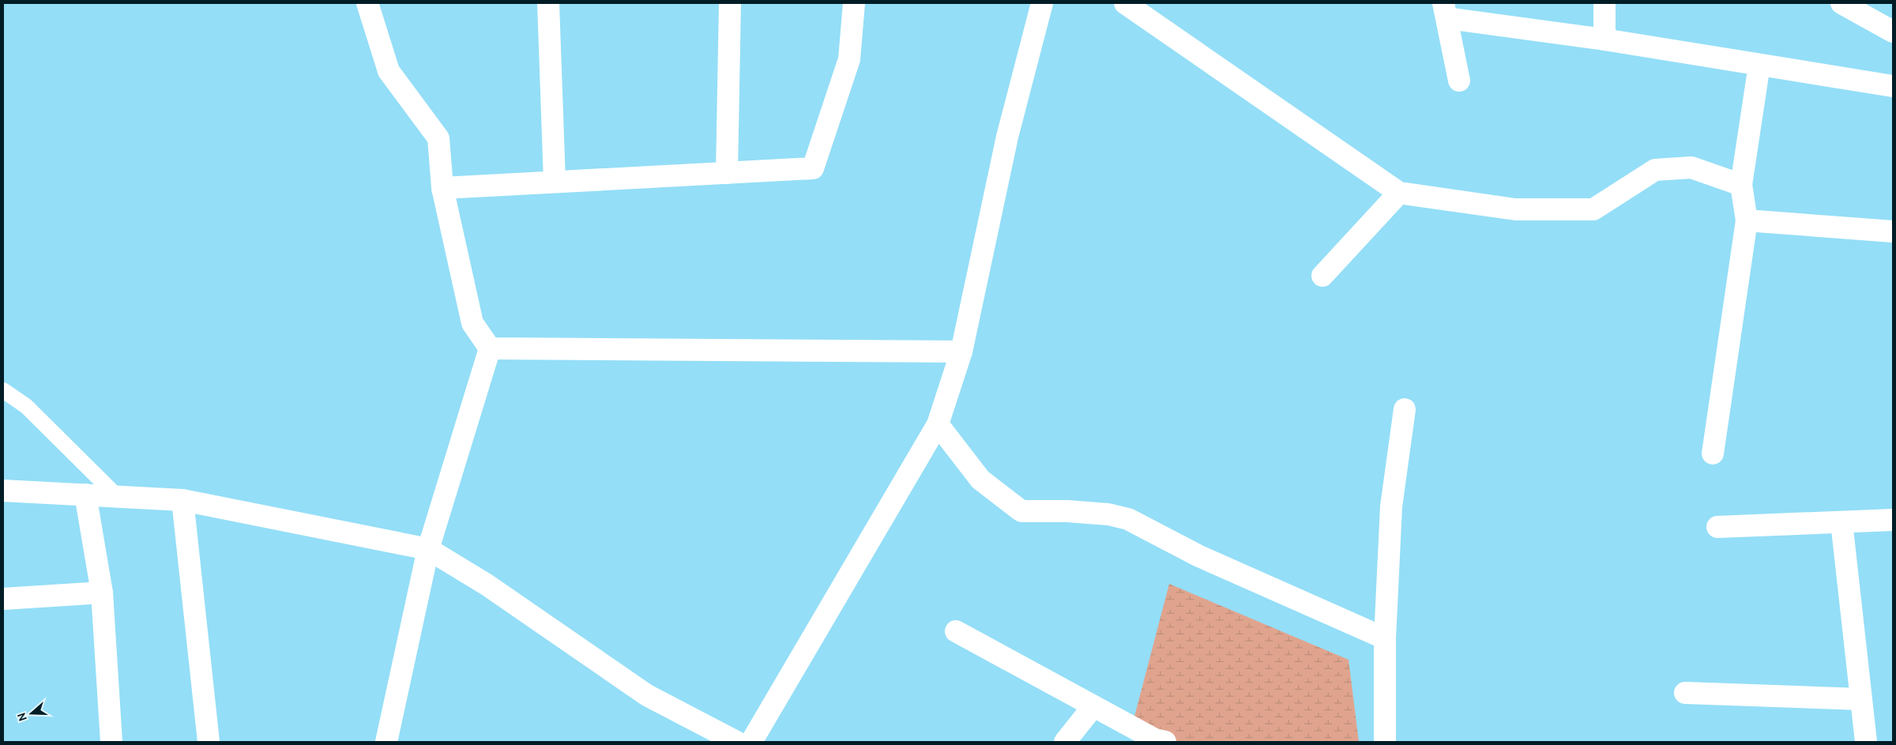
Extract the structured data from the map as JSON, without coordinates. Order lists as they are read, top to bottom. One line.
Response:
{"north":"left"}
